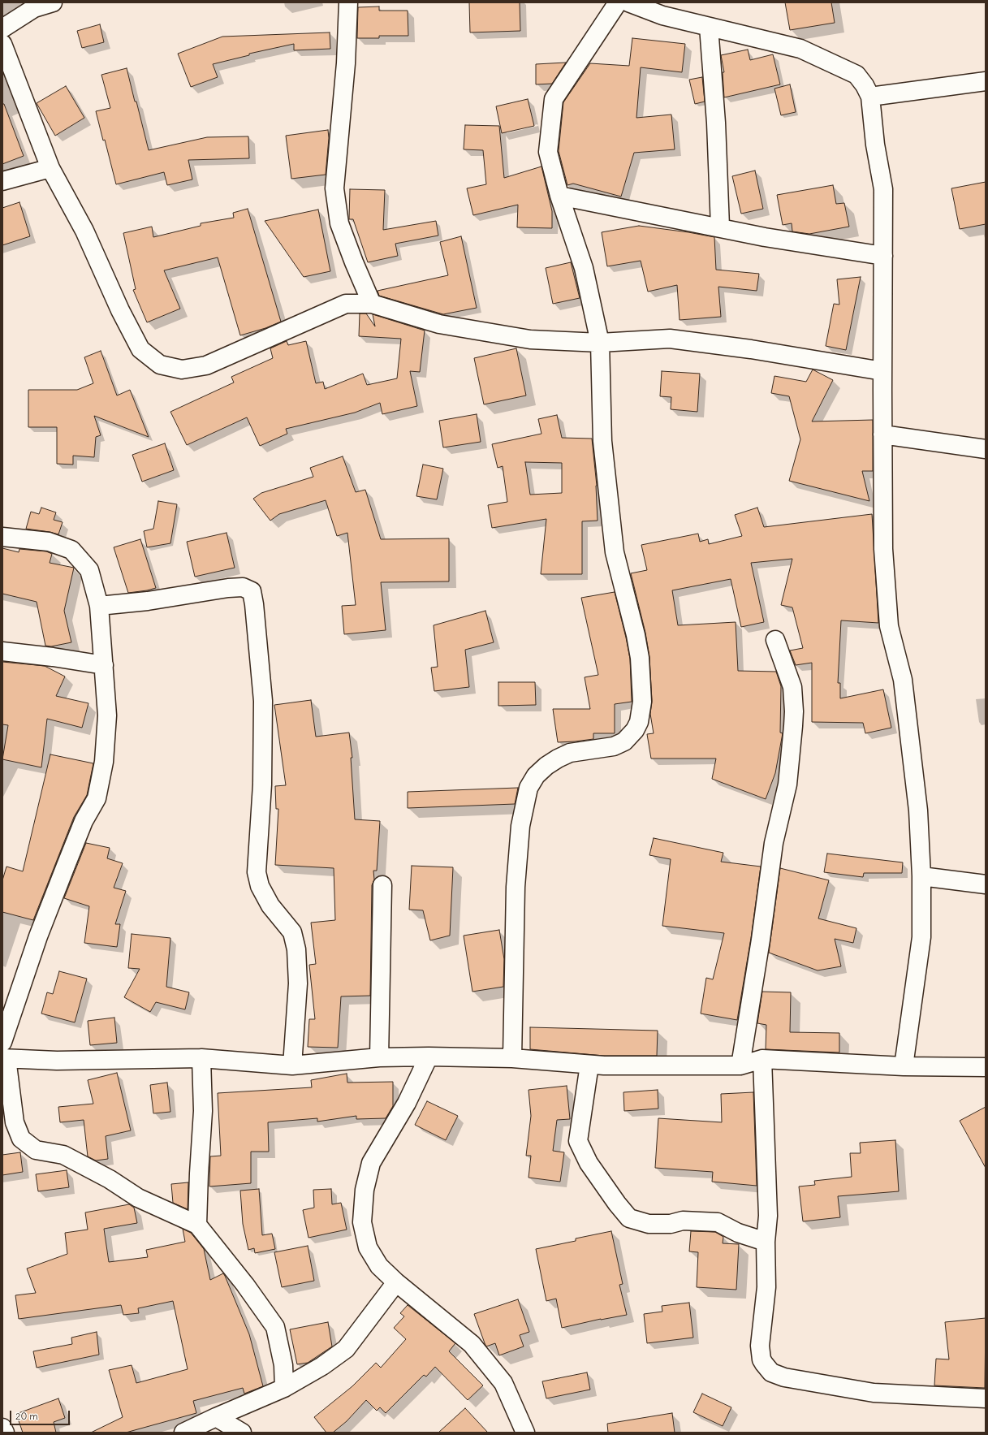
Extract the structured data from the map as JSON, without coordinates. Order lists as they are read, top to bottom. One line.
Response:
{"scale_bar":"20 m"}
